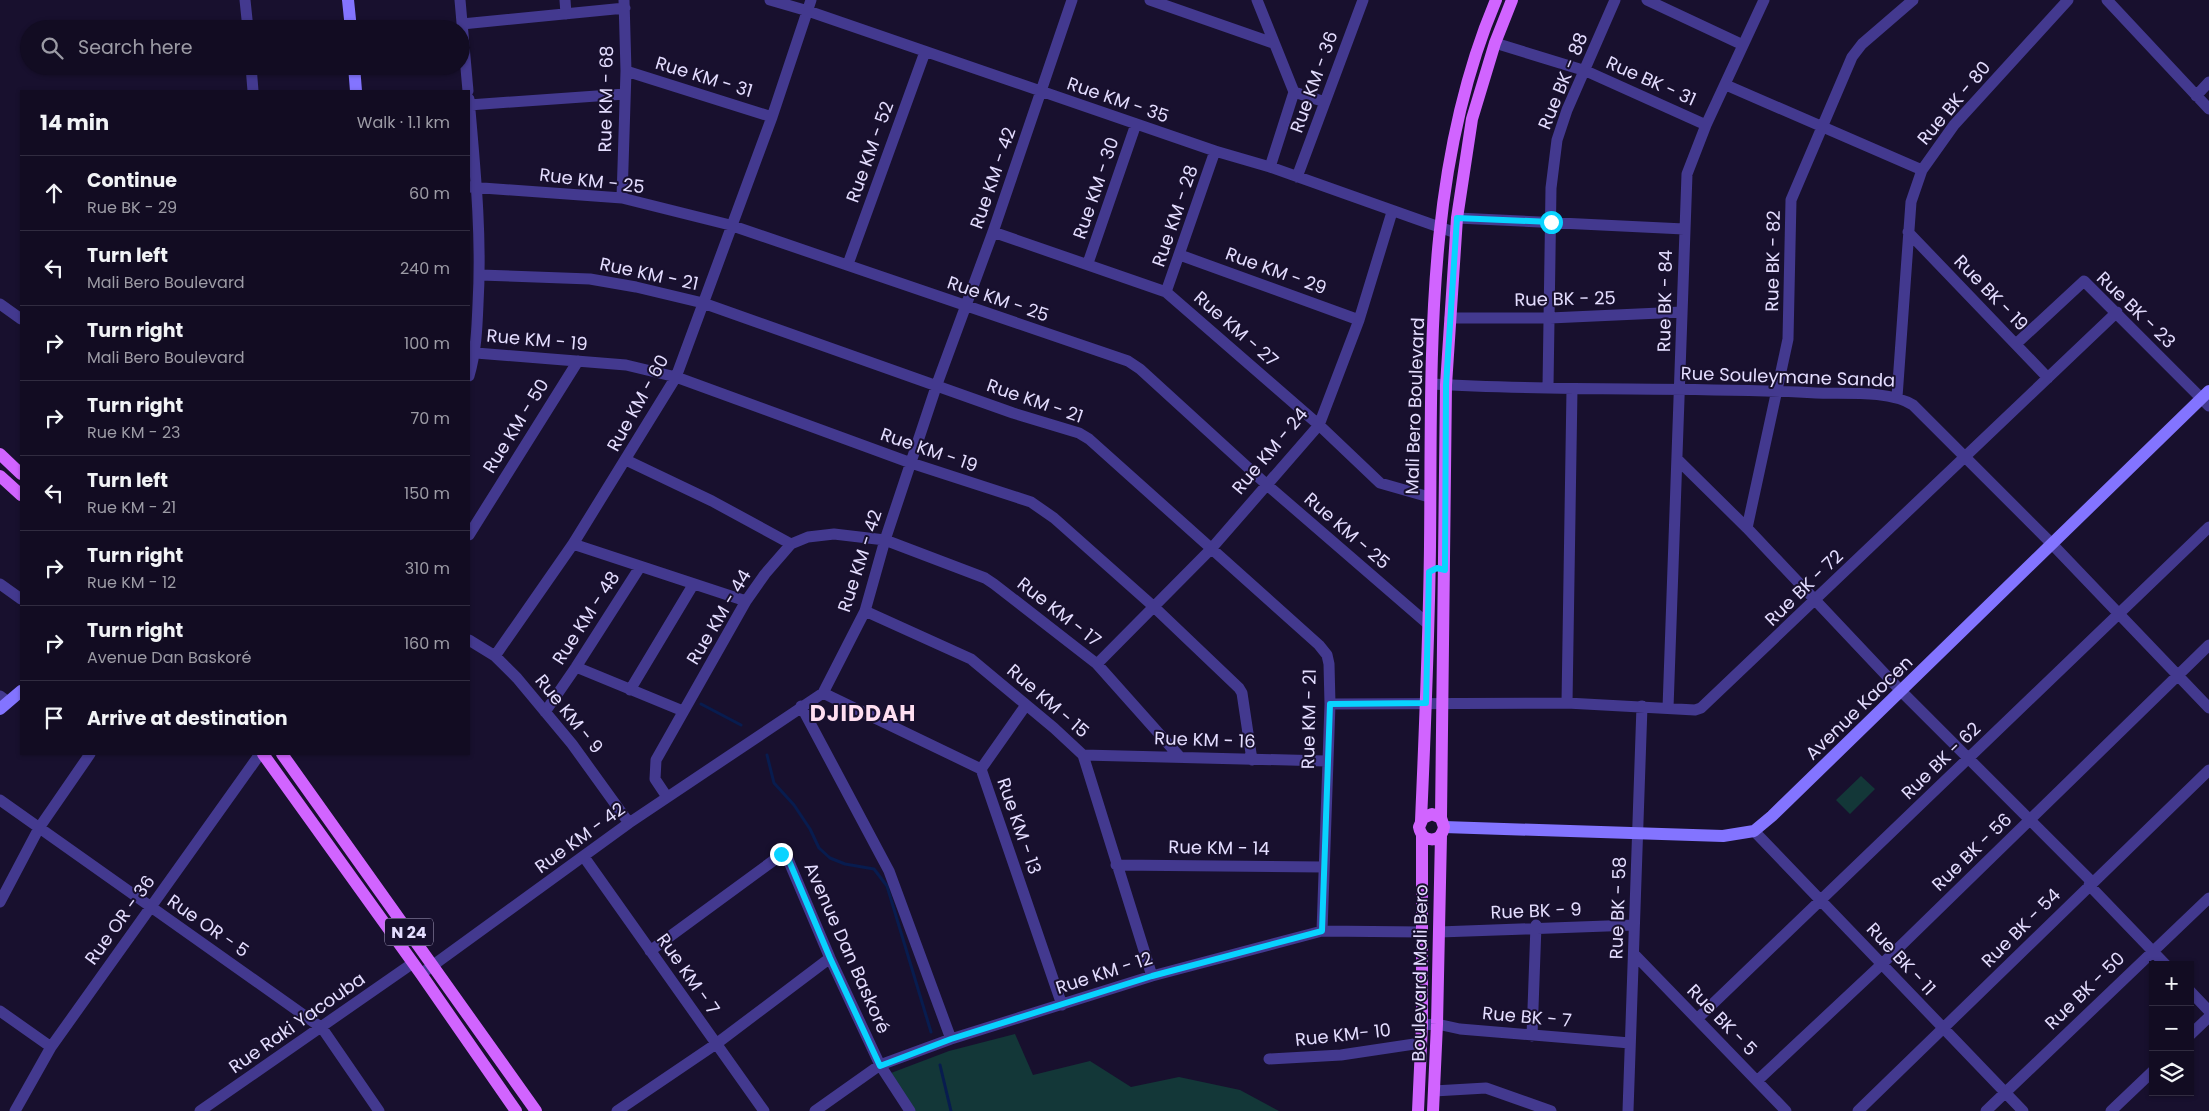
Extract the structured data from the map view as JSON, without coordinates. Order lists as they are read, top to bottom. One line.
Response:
{"streets":{"main road":["Mali Bero Boulevard","N 24","Boulevard Mali Bero"],"street":["Rue KM - 31","Rue BK - 88","Rue BK - 31","Rue KM - 36","Rue KM - 68","Rue KM - 35","Rue BK - 80","Rue KM - 52","Rue KM - 42","Rue KM - 25","Rue KM - 30","Rue KM - 28","Rue BK - 82","Rue KM - 29","Rue KM - 21","Rue BK - 19","Rue BK - 25","Rue BK - 84","Rue BK - 23","Rue KM - 27","Rue KM - 19","Rue Souleymane Sanda","Rue KM - 60","Rue KM - 50","Rue KM - 24","Rue BK - 72","Rue KM - 17","Rue KM - 44","Rue KM - 48","Rue KM - 15","Avenue Kaocen","Rue KM - 9","Rue KM - 16","Rue BK - 62","Rue KM - 13","Rue KM - 14","Rue BK - 56","Rue BK - 58","Rue BK - 9","Rue OR - 36","Rue OR - 5","Rue BK - 54","Avenue Dan Baskoré","Rue BK - 11","Rue KM - 12","Rue KM - 7","Rue BK - 50","Rue BK - 7","Rue BK - 5","Rue Raki Yacouba","Rue KM- 10"]},"crossings":[["Rue KM - 31","Rue KM - 68"],["Rue KM - 31","Rue KM - 60"],["Rue BK - 88","Rue BK - 31"],["Rue BK - 88","Rue BK - 25"],["Rue BK - 88","Rue Souleymane Sanda"],["Rue BK - 31","Rue BK - 84"],["Rue BK - 31","Mali Bero Boulevard"],["Rue KM - 36","Rue KM - 35"],["Rue KM - 68","Rue KM - 25"],["Rue KM - 35","Rue KM - 52"],["Rue KM - 35","Rue KM - 42"],["Rue KM - 35","Rue KM - 30"],["Rue KM - 35","Rue KM - 28"],["Rue KM - 35","Rue KM - 60"],["Rue KM - 35","Mali Bero Boulevard"],["Rue KM - 35","Rue KM - 24"],["Rue BK - 80","Rue BK - 19"],["Rue BK - 80","Rue Souleymane Sanda"],["Rue KM - 52","Rue KM - 25"],["Rue KM - 42","Rue KM - 25"],["Rue KM - 42","Rue KM - 21"],["Rue KM - 42","Rue KM - 27"],["Rue KM - 42","Rue KM - 19"],["Rue KM - 42","Rue KM - 17"],["Rue KM - 42","Rue KM - 44"],["Rue KM - 42","Rue KM - 15"],["Rue KM - 42","Rue KM - 9"],["Rue KM - 42","Rue KM - 13"],["Rue KM - 42","N 24"],["Rue KM - 42","Rue KM - 7"],["Rue KM - 25","Rue KM - 60"],["Rue KM - 25","Mali Bero Boulevard"],["Rue KM - 25","Rue KM - 24"],["Rue KM - 30","Rue KM - 27"],["Rue KM - 28","Rue KM - 29"],["Rue KM - 28","Rue KM - 27"],["Rue BK - 82","Rue Souleymane Sanda"],["Rue KM - 29","Rue KM - 24"],["Rue KM - 21","Rue KM - 60"],["Rue KM - 21","Rue KM - 24"],["Rue KM - 21","Rue BK - 72"],["Rue KM - 21","Rue KM - 16"],["Rue KM - 21","Rue KM - 14"],["Rue KM - 21","Rue KM - 12"],["Rue BK - 19","Rue BK - 23"],["Rue BK - 19","Rue BK - 72"],["Rue BK - 25","Rue BK - 84"],["Rue BK - 25","Mali Bero Boulevard"],["Rue BK - 84","Rue Souleymane Sanda"],["Rue BK - 84","Rue BK - 72"],["Rue BK - 23","Rue BK - 72"],["Rue BK - 23","Avenue Kaocen"],["Rue KM - 27","Mali Bero Boulevard"],["Rue KM - 27","Rue KM - 24"],["Rue KM - 19","Rue KM - 60"],["Rue KM - 19","Rue KM - 50"],["Rue KM - 19","Rue KM - 24"],["Rue KM - 19","Rue KM - 16"],["Rue Souleymane Sanda","Mali Bero Boulevard"],["Rue Souleymane Sanda","Rue BK - 72"],["Rue Souleymane Sanda","Avenue Kaocen"],["Rue Souleymane Sanda","Rue BK - 62"],["Rue Souleymane Sanda","Rue BK - 56"],["Rue KM - 60","Rue KM - 9"],["Mali Bero Boulevard","Rue BK - 72"],["Mali Bero Boulevard","Boulevard Mali Bero"],["Rue KM - 24","Rue KM - 17"],["Rue BK - 72","Rue BK - 58"],["Rue KM - 17","Rue KM - 16"],["Rue KM - 48","Rue KM - 9"],["Rue KM - 15","Rue KM - 16"],["Rue KM - 15","Rue KM - 14"],["Rue KM - 15","Rue KM - 12"],["Avenue Kaocen","Rue BK - 11"],["Rue BK - 62","Rue BK - 11"],["Rue BK - 62","Rue BK - 5"],["Rue KM - 13","Rue KM - 12"],["Rue BK - 56","Rue BK - 11"],["Rue BK - 56","Rue BK - 5"],["Rue BK - 58","Rue BK - 9"],["Rue BK - 58","Rue BK - 7"],["Rue BK - 58","Rue BK - 5"],["Rue BK - 9","Boulevard Mali Bero"],["Rue OR - 36","Rue OR - 5"],["Rue OR - 5","Rue Raki Yacouba"],["Rue BK - 54","Rue BK - 11"],["N 24","Rue Raki Yacouba"],["Avenue Dan Baskoré","Rue KM - 12"],["Avenue Dan Baskoré","Rue KM - 7"],["Rue BK - 11","Rue BK - 50"],["Rue KM - 12","Boulevard Mali Bero"],["Boulevard Mali Bero","Rue BK - 7"],["Boulevard Mali Bero","Rue KM- 10"]],"districts":["DJIDDAH"],"page":{"search":"Search here","heading":["14 min","Walk · 1.1 km"],"list":[["Continue","Rue BK - 29","60 m"],["Turn left","Mali Bero Boulevard","240 m"],["Turn right","Mali Bero Boulevard","100 m"],["Turn right","Rue KM - 23","70 m"],["Turn left","Rue KM - 21","150 m"],["Turn right","Rue KM - 12","310 m"],["Turn right","Avenue Dan Baskoré","160 m"],"Arrive at destination"],"map_buttons":["+","−"]}}
